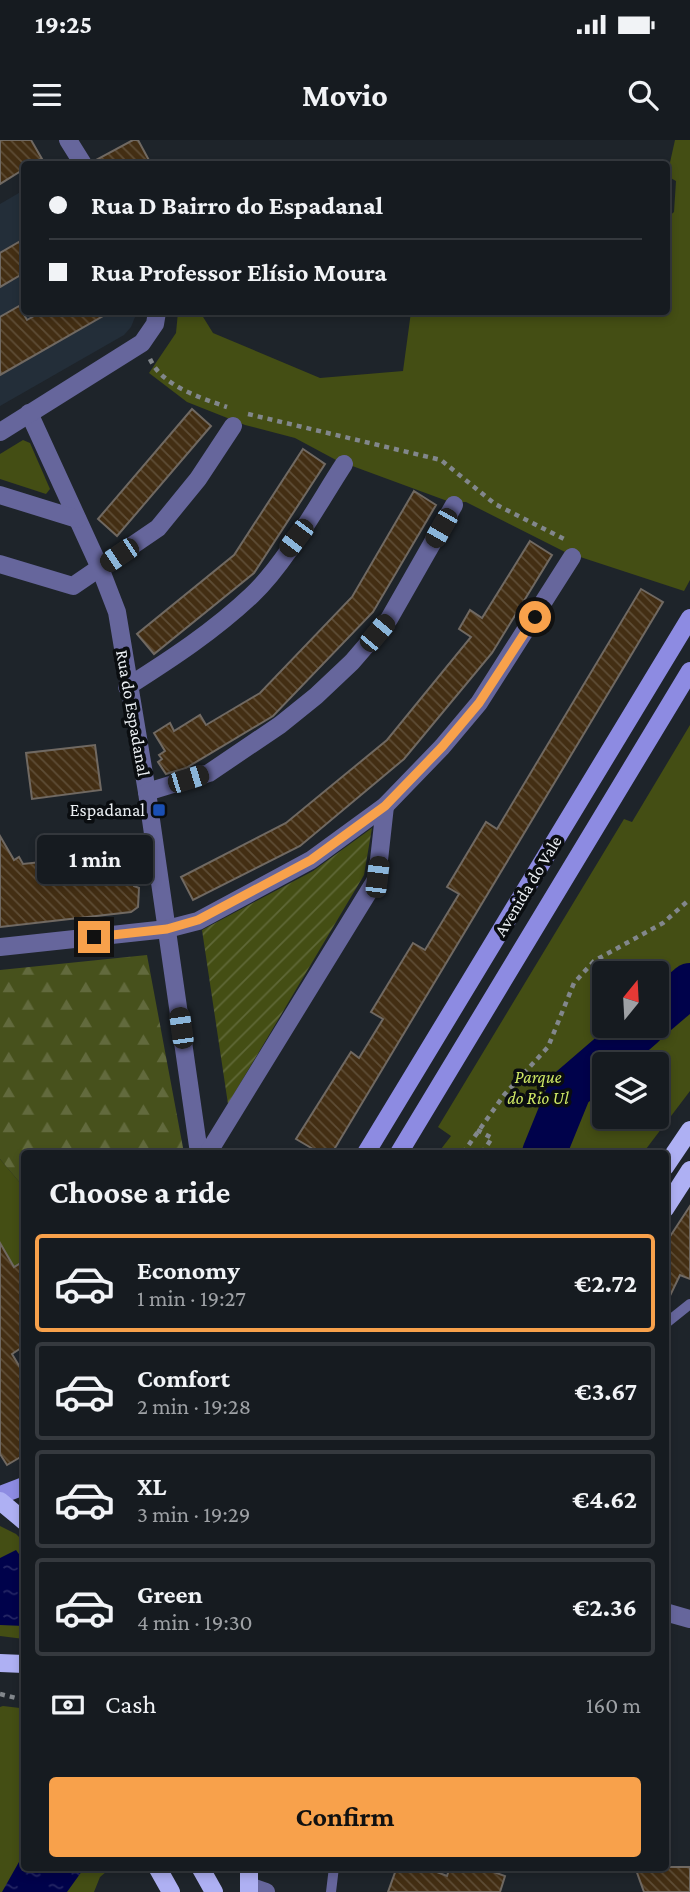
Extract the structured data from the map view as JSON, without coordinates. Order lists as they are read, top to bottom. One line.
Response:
{"streets":{"main road":["Avenida do Vale"],"street":["Rua do Espadanal"]},"parks":["Parque do Rio Ul"],"places":{"transit":["Espadanal"]},"north":"top","page":{"status":"19:25","header":"Movio","banner":["Rua D Bairro do Espadanal","Rua Professor Elísio Moura"],"bubble":"1 min","heading":"Choose a ride","list":[{"name":"Economy","note":"1 min · 19:27","value":"€2.72"},{"name":"Comfort","note":"2 min · 19:28","value":"€3.67"},{"name":"XL","note":"3 min · 19:29","value":"€4.62"},{"name":"Green","note":"4 min · 19:30","value":"€2.36"}],"pay":["Cash","160 m"],"buttons":"Confirm"}}
